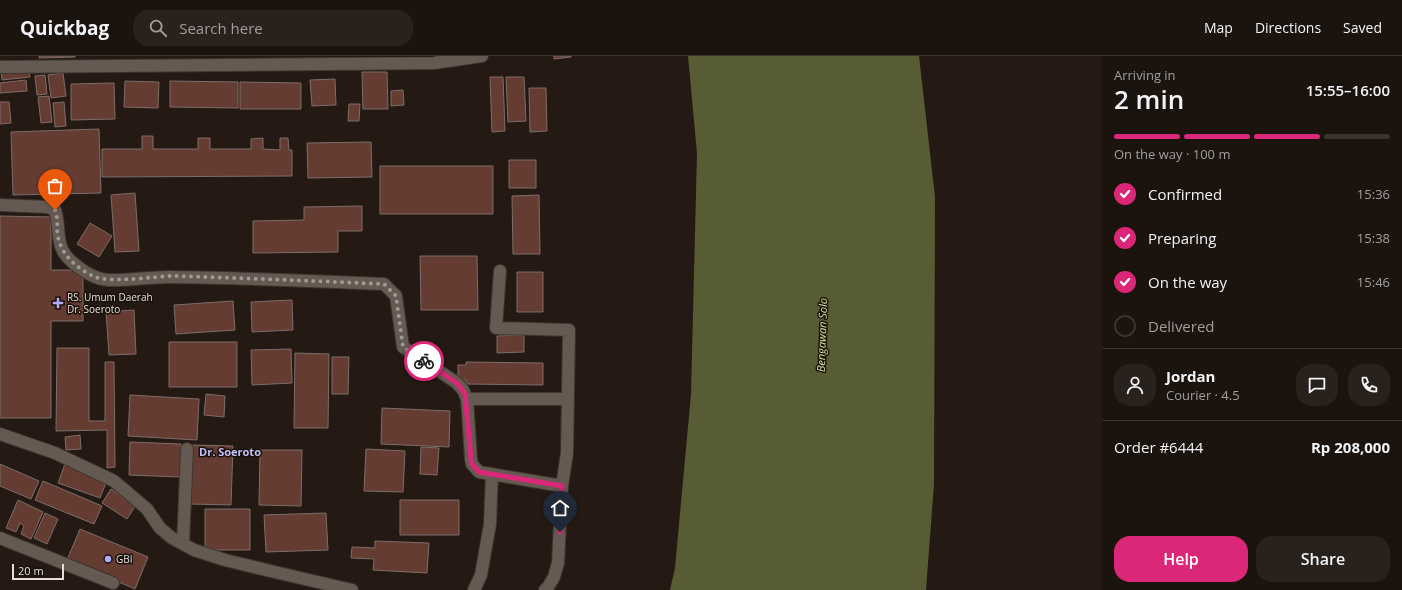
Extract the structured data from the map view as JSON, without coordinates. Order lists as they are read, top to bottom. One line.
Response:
{"districts":["Dr. Soeroto"],"water":["Bengawan Solo"],"places":{"health":["RS. Umum Daerah Dr. Soeroto"],"other":["GBI"]},"scale_bar":"20 m","page":{"header":"Quickbag","search":"Search here","nav":["Map","Directions","Saved"],"heading":["2 min","Arriving in","15:55–16:00"],"panel":["Jordan","Courier · 4.5","Order #6444","Rp 208,000"],"bar":"On the way · 100 m","list":[["Confirmed","15:36"],["Preparing","15:38"],["On the way","15:46"],"Delivered"],"buttons":["Help","Share"],"scale":"20 m"}}
